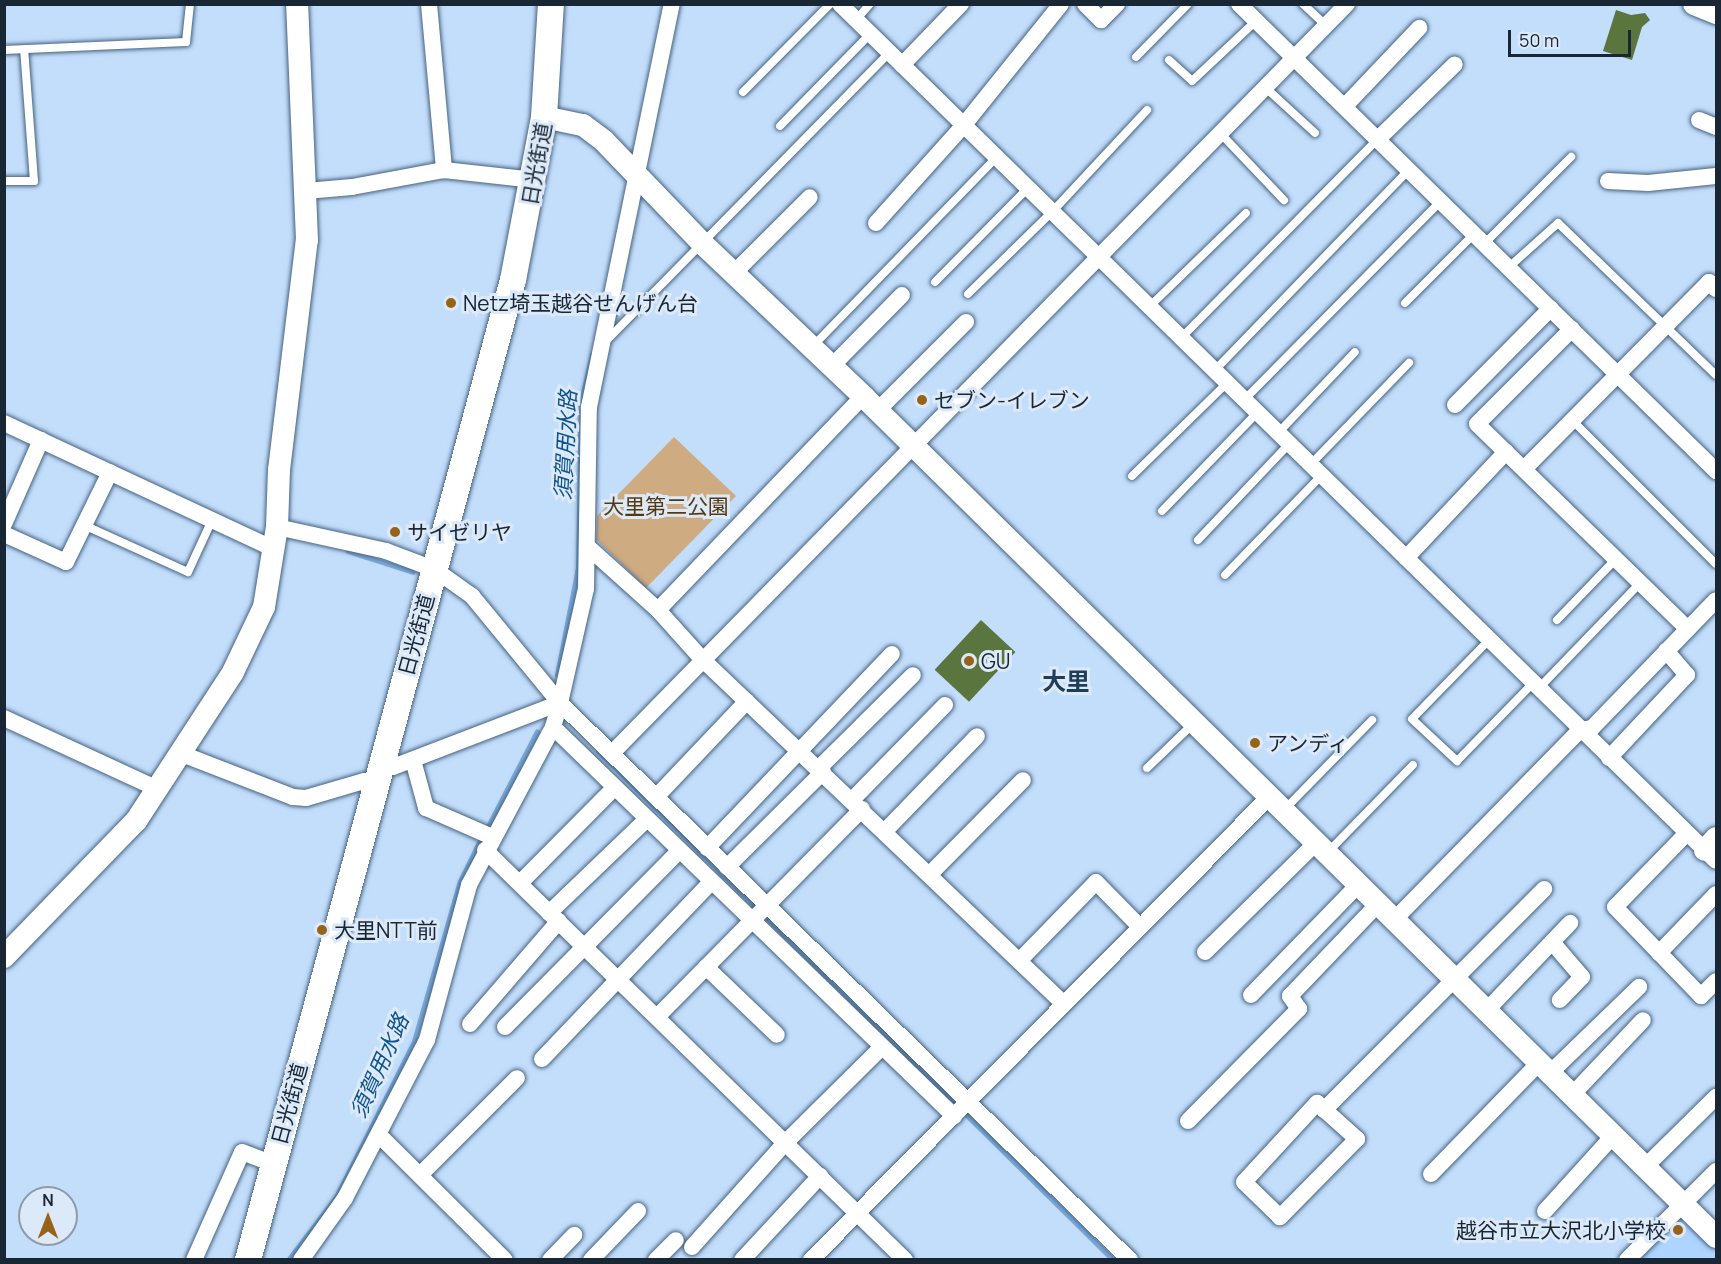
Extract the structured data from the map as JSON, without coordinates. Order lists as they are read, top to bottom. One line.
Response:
{"streets":{"main road":["日光街道"]},"districts":["大里"],"water":["須賀用水路"],"parks":["大里第二公園"],"places":["Netz埼玉越谷せんげん台","セブン-イレブン","サイゼリヤ","GU","アンディ","大里NTT前","越谷市立大沢北小学校"],"scale_bar":"50 m","north":"top"}
